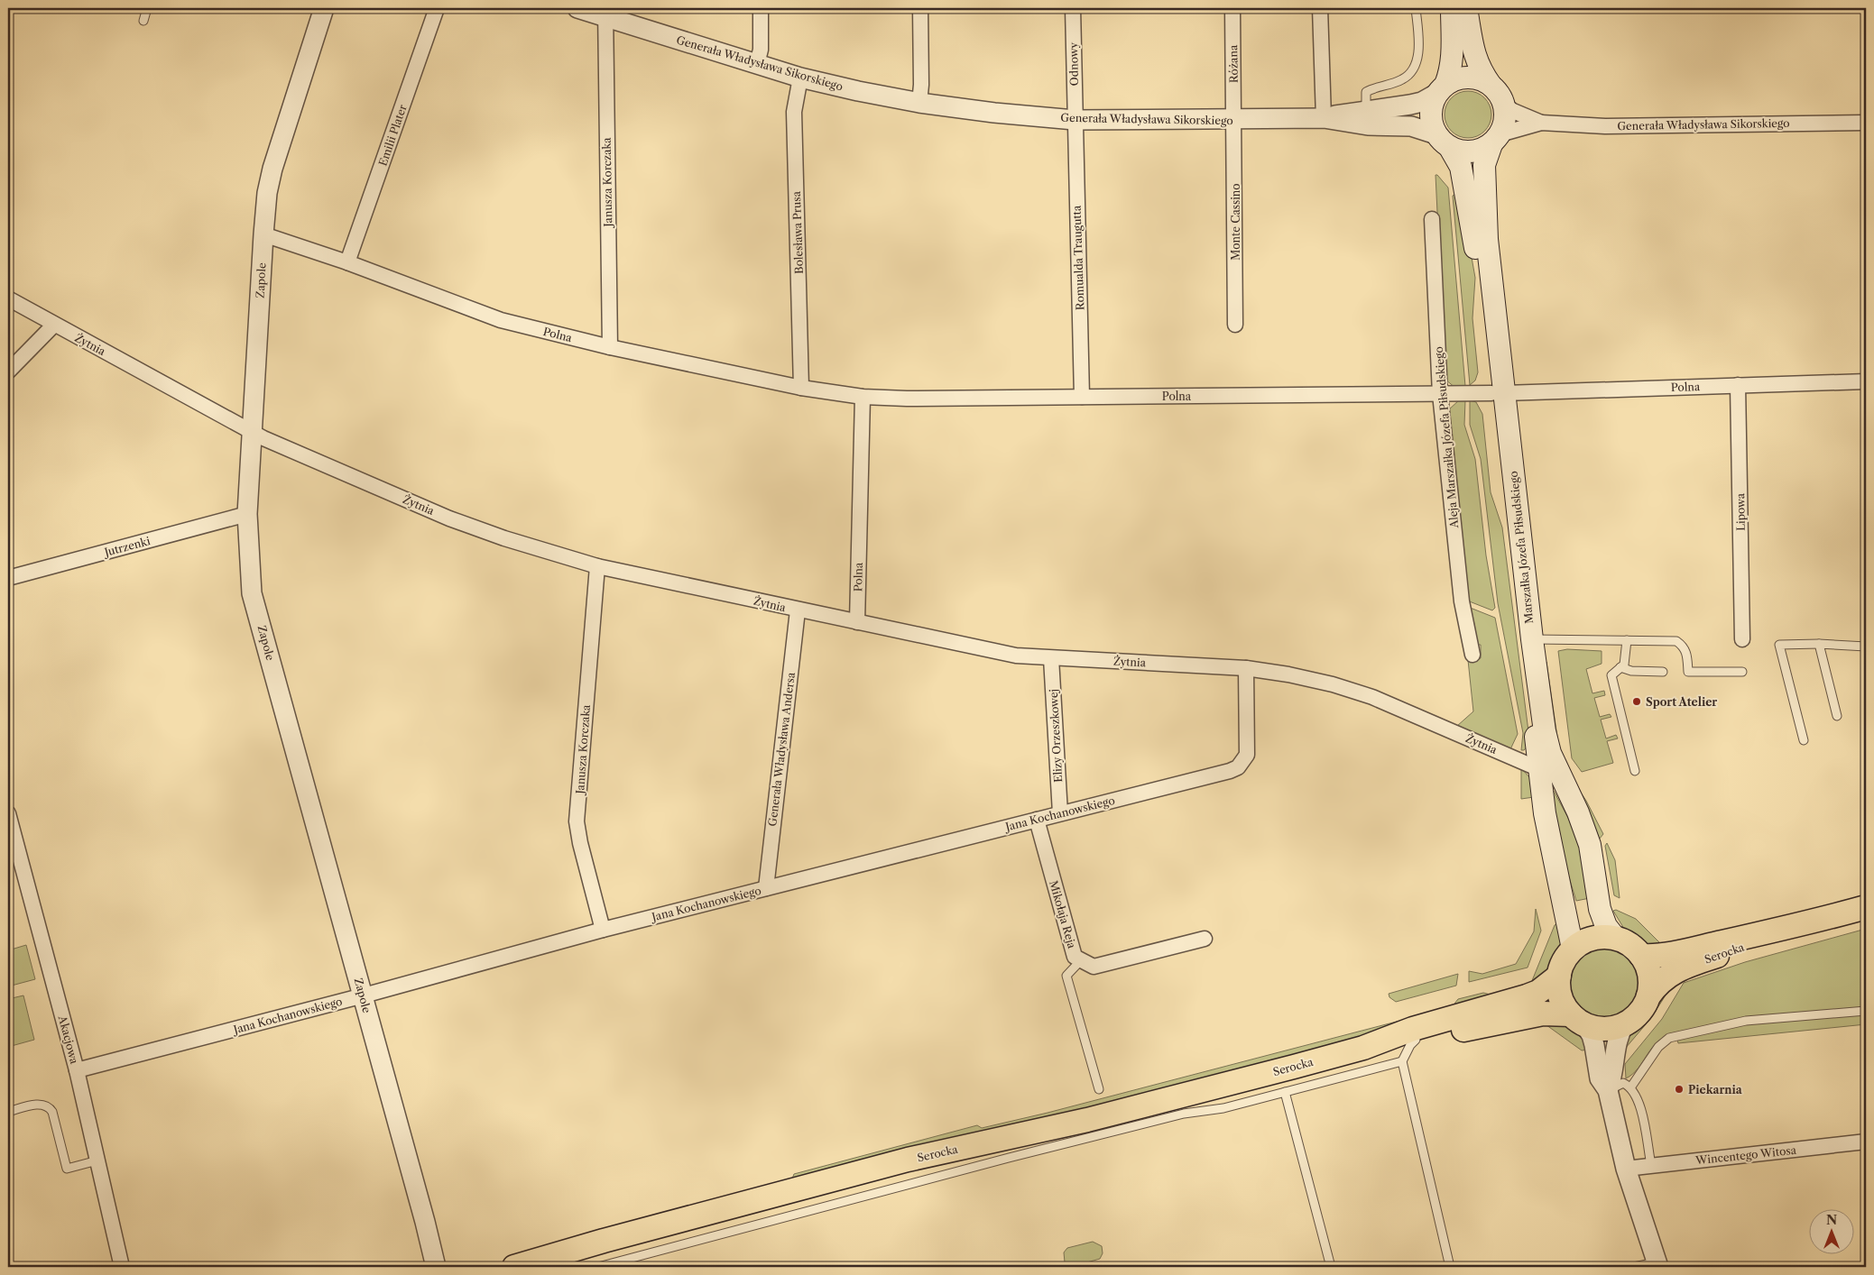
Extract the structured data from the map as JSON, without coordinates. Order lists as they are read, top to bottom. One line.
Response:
{"streets":{"main road":["Marszałka Józefa Piłsudskiego","Serocka"],"street":["Generała Władysława Sikorskiego","Odnowy","Różana","Emilii Plater","Janusza Korczaka","Monte Cassino","Bolesława Prusa","Romualda Traugutta","Zapole","Polna","Żytnia","Aleja Marszałka Józefa Piłsudskiego","Lipowa","Jutrzenki","Elizy Orzeszkowej","Generała Władysława Andersa","Jana Kochanowskiego","Mikołaja Reja","Akacjowa","Wincentego Witosa"]},"crossings":[["Generała Władysława Sikorskiego","Odnowy"],["Generała Władysława Sikorskiego","Różana"],["Generała Władysława Sikorskiego","Janusza Korczaka"],["Generała Władysława Sikorskiego","Monte Cassino"],["Generała Władysława Sikorskiego","Bolesława Prusa"],["Generała Władysława Sikorskiego","Romualda Traugutta"],["Generała Władysława Sikorskiego","Marszałka Józefa Piłsudskiego"],["Odnowy","Romualda Traugutta"],["Różana","Monte Cassino"],["Emilii Plater","Polna"],["Janusza Korczaka","Polna"],["Janusza Korczaka","Żytnia"],["Janusza Korczaka","Jana Kochanowskiego"],["Bolesława Prusa","Polna"],["Romualda Traugutta","Polna"],["Zapole","Polna"],["Zapole","Żytnia"],["Zapole","Jutrzenki"],["Zapole","Jana Kochanowskiego"],["Polna","Żytnia"],["Polna","Aleja Marszałka Józefa Piłsudskiego"],["Polna","Lipowa"],["Polna","Marszałka Józefa Piłsudskiego"],["Żytnia","Marszałka Józefa Piłsudskiego"],["Żytnia","Elizy Orzeszkowej"],["Żytnia","Generała Władysława Andersa"],["Żytnia","Jana Kochanowskiego"],["Marszałka Józefa Piłsudskiego","Serocka"],["Elizy Orzeszkowej","Jana Kochanowskiego"],["Generała Władysława Andersa","Jana Kochanowskiego"],["Jana Kochanowskiego","Mikołaja Reja"],["Jana Kochanowskiego","Akacjowa"]],"places":["Sport Atelier","Piekarnia"],"north":"top"}
